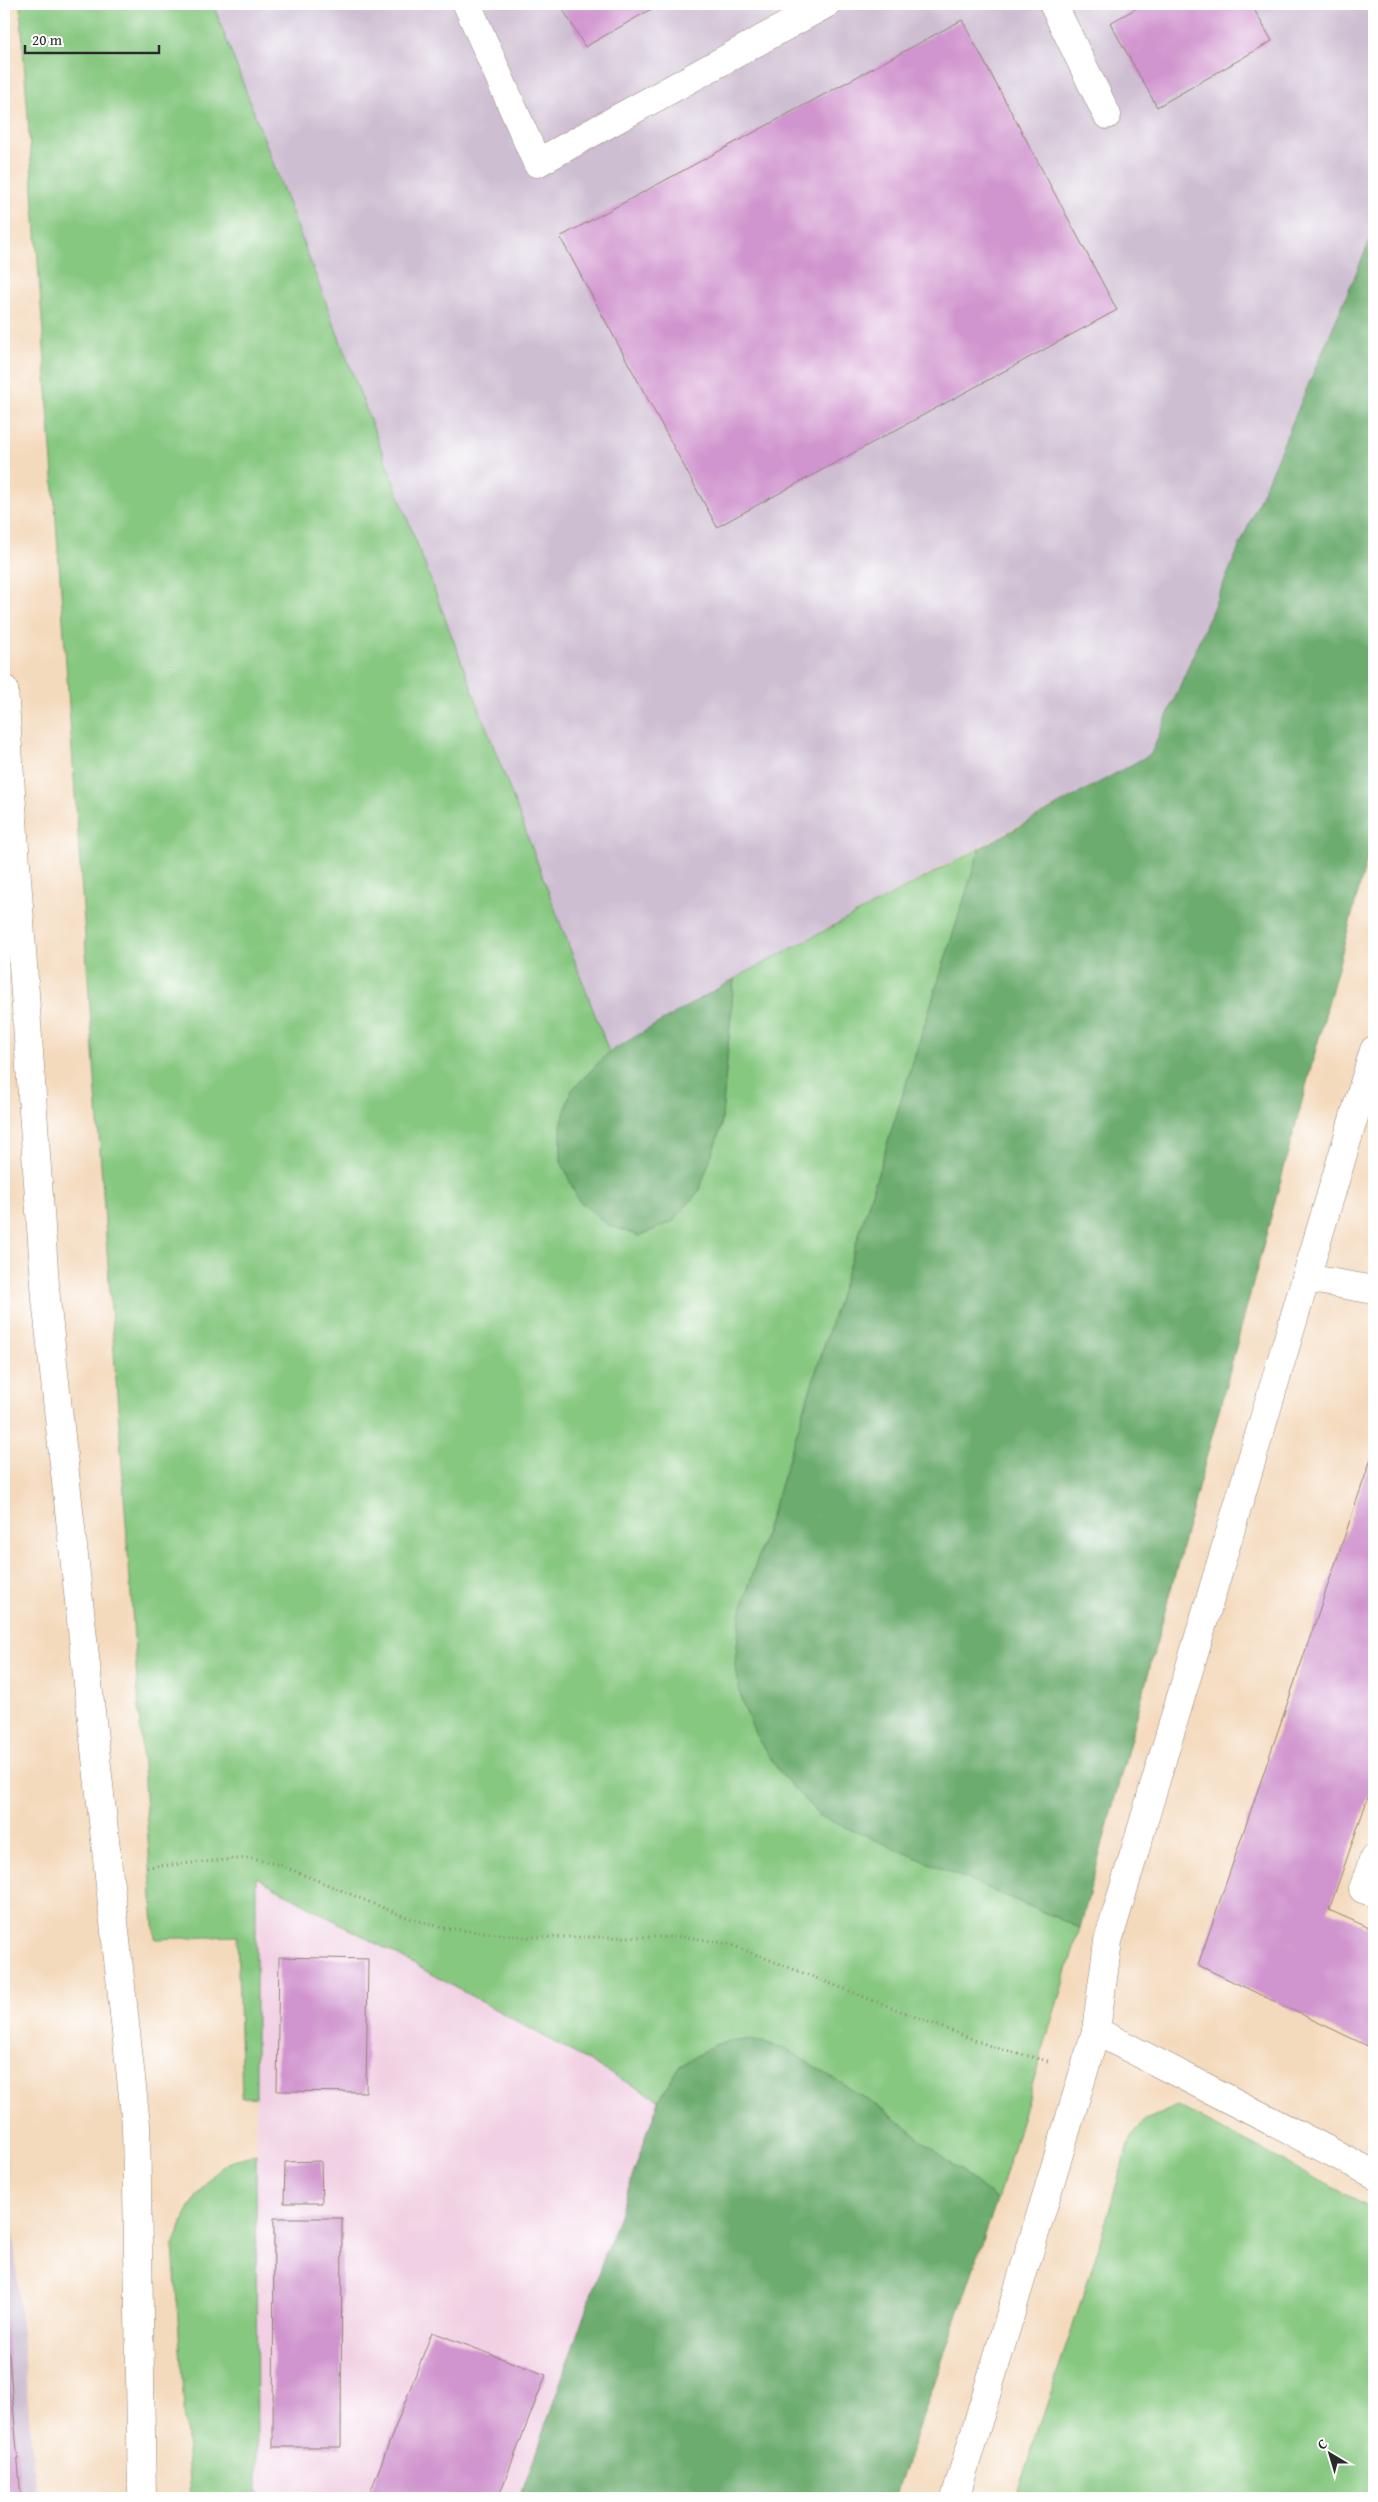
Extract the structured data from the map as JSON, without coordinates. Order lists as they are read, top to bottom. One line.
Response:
{"scale_bar":"20 m","north":"top left"}
